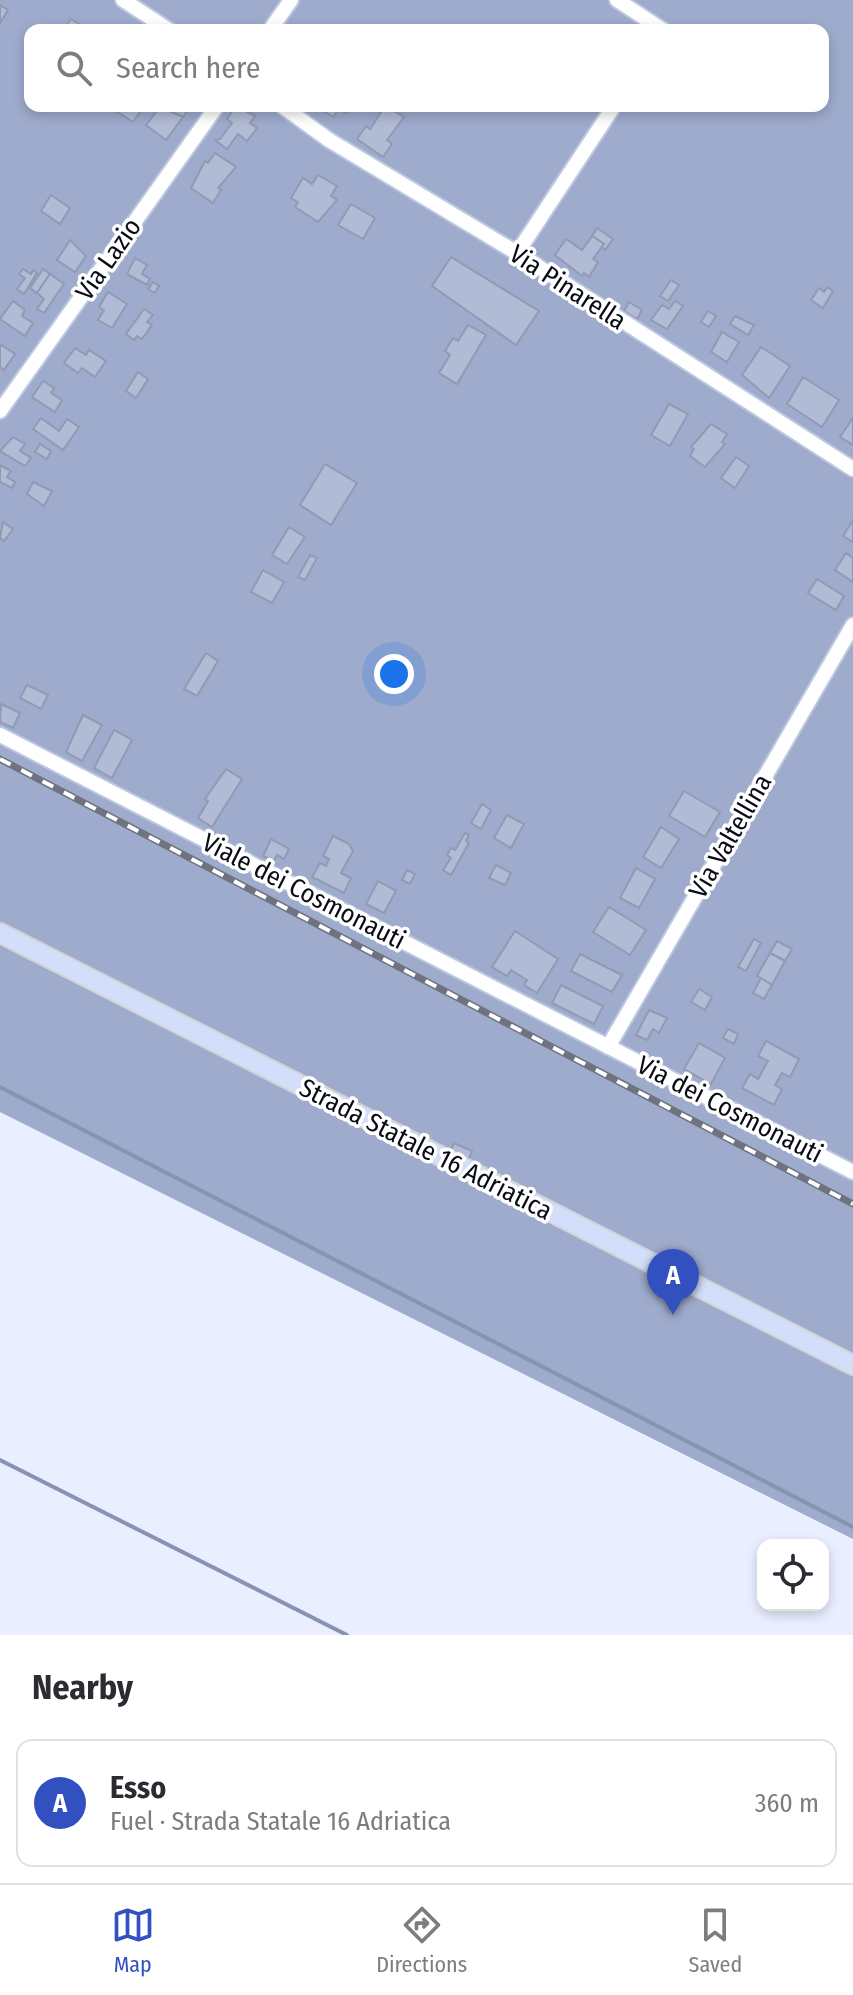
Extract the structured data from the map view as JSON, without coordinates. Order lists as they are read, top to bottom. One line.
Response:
{"streets":{"main road":["Strada Statale 16 Adriatica"],"street":["Via Lazio","Via Pinarella","Via Valtellina","Viale dei Cosmonauti","Via dei Cosmonauti"]},"crossings":[["Via Valtellina","Viale dei Cosmonauti"],["Via Valtellina","Via dei Cosmonauti"],["Viale dei Cosmonauti","Via dei Cosmonauti"]],"page":{"search":"Search here","pins":"A","heading":"Nearby","list":[{"mark":"A","name":"Esso","note":"Fuel · Strada Statale 16 Adriatica","value":"360 m"}],"nav":["Map","Directions","Saved"]}}
